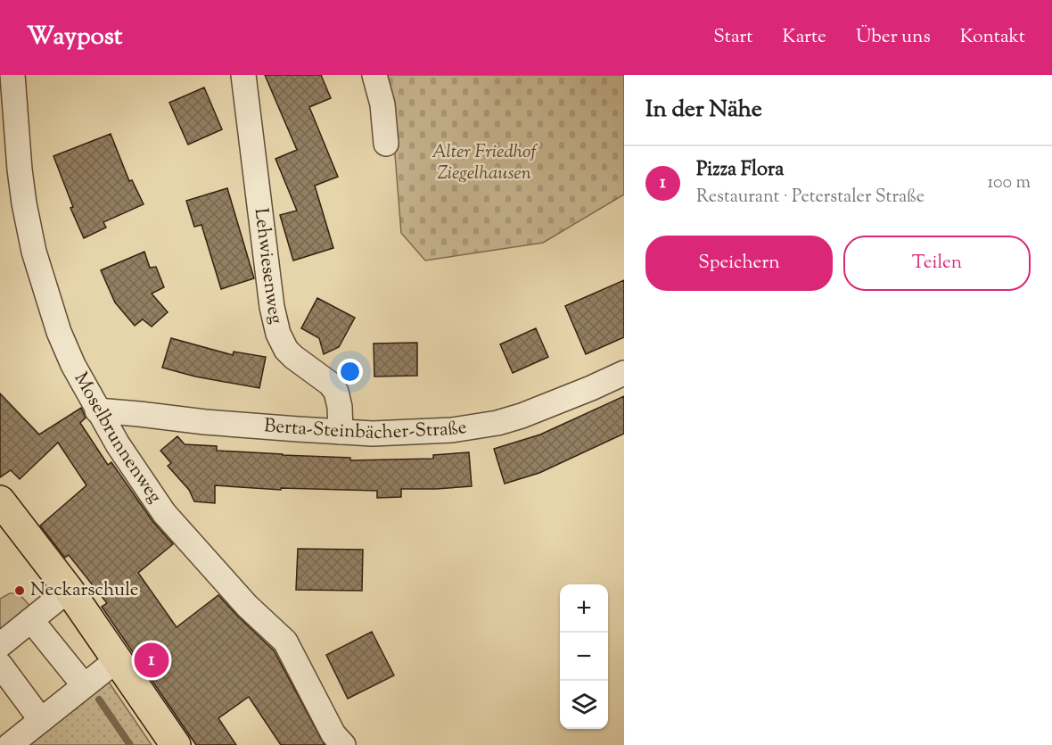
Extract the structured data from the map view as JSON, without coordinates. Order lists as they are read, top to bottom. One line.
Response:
{"streets":{"street":["Lehwiesenweg","Berta-Steinbächer-Straße","Moselbrunnenweg"]},"crossings":[["Lehwiesenweg","Berta-Steinbächer-Straße"],["Berta-Steinbächer-Straße","Moselbrunnenweg"]],"parks":["Alter Friedhof Ziegelhausen"],"places":["Neckarschule"],"page":{"header":"Waypost","nav":["Start","Karte","Über uns","Kontakt"],"heading":"In der Nähe","list":[{"mark":"1","name":"Pizza Flora","note":"Restaurant · Peterstaler Straße","value":"100 m"}],"buttons":["Speichern","Teilen"],"map_buttons":["+","−"],"pins":"1"}}
